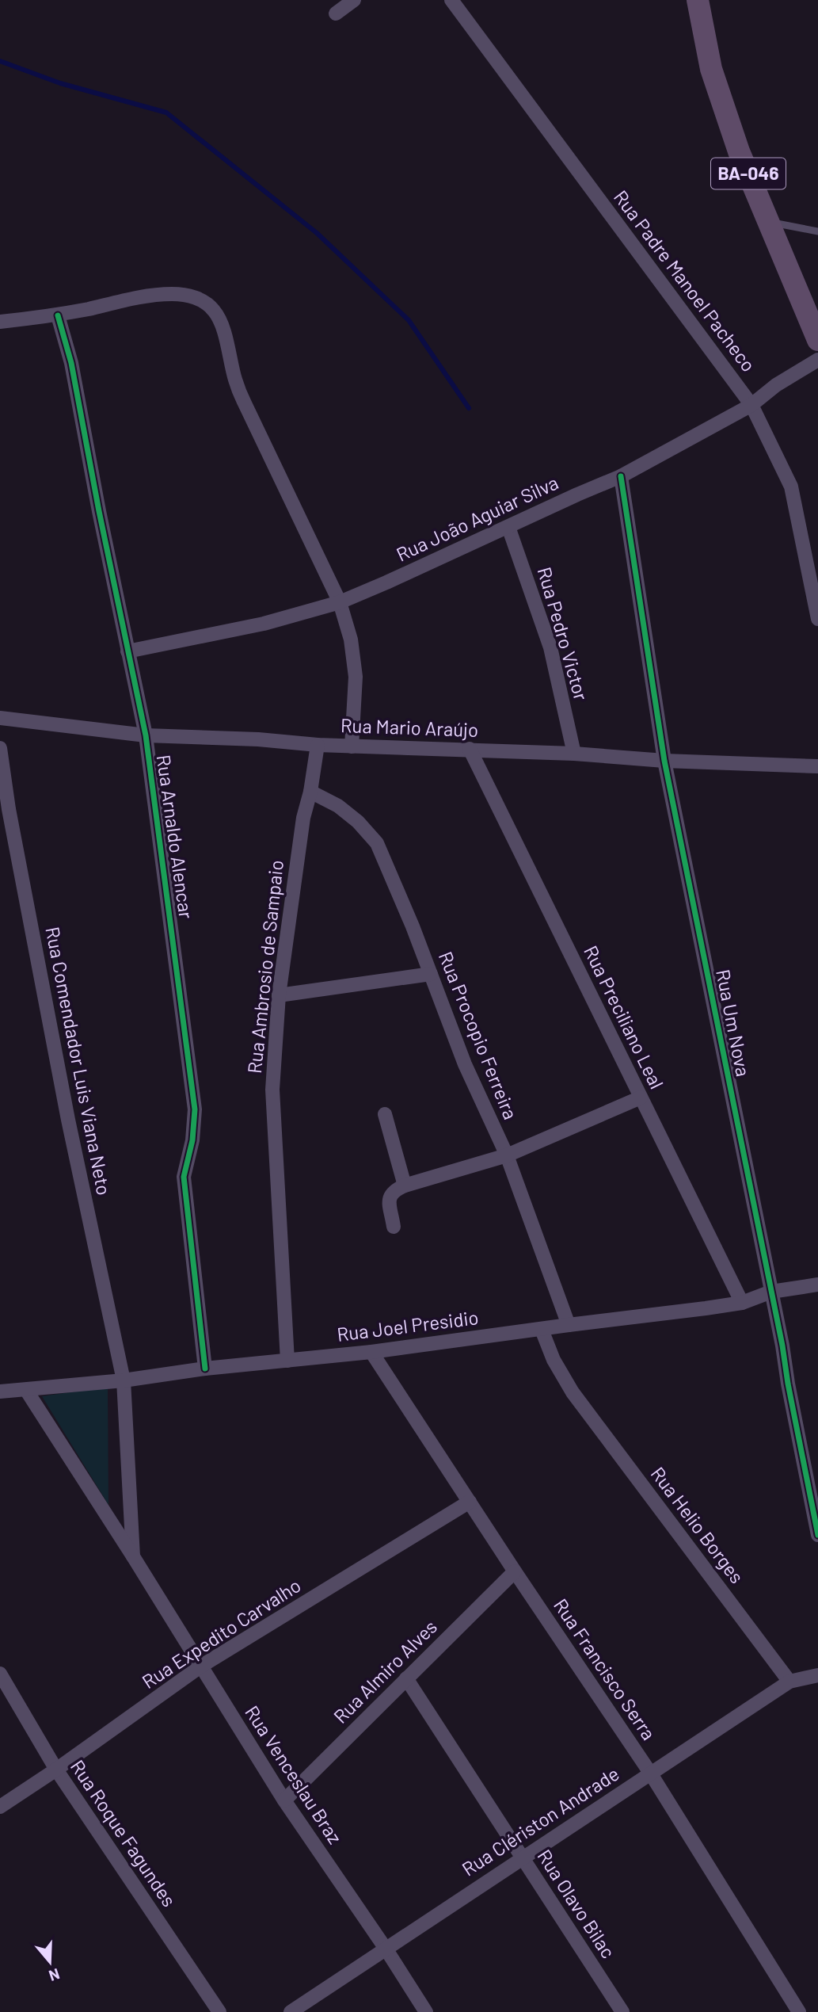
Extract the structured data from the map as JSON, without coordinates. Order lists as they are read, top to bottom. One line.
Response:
{"streets":{"main road":["BA-046"],"street":["Rua Padre Manoel Pacheco","Rua João Aguiar Silva","Rua Pedro Victor","Rua Mario Araújo","Rua Arnaldo Alencar","Rua Ambrosio de Sampaio","Rua Preciliano Leal","Rua Um Nova","Rua Procopio Ferreira","Rua Comendador Luis Viana Neto","Rua Joel Presidio","Rua Helio Borges","Rua Expedito Carvalho","Rua Francisco Serra","Rua Almiro Alves","Rua Venceslau Braz","Rua Clériston Andrade","Rua Roque Fagundes","Rua Olavo Bilac"]},"crossings":[["Rua Padre Manoel Pacheco","Rua João Aguiar Silva"],["Rua João Aguiar Silva","Rua Pedro Victor"],["Rua João Aguiar Silva","Rua Arnaldo Alencar"],["Rua João Aguiar Silva","Rua Um Nova"],["Rua Pedro Victor","Rua Mario Araújo"],["Rua Mario Araújo","Rua Arnaldo Alencar"],["Rua Mario Araújo","Rua Ambrosio de Sampaio"],["Rua Mario Araújo","Rua Preciliano Leal"],["Rua Mario Araújo","Rua Um Nova"],["Rua Arnaldo Alencar","Rua Joel Presidio"],["Rua Ambrosio de Sampaio","Rua Procopio Ferreira"],["Rua Ambrosio de Sampaio","Rua Joel Presidio"],["Rua Preciliano Leal","Rua Joel Presidio"],["Rua Um Nova","Rua Joel Presidio"],["Rua Procopio Ferreira","Rua Joel Presidio"],["Rua Comendador Luis Viana Neto","Rua Joel Presidio"],["Rua Comendador Luis Viana Neto","Rua Venceslau Braz"],["Rua Joel Presidio","Rua Helio Borges"],["Rua Joel Presidio","Rua Francisco Serra"],["Rua Joel Presidio","Rua Venceslau Braz"],["Rua Helio Borges","Rua Clériston Andrade"],["Rua Expedito Carvalho","Rua Francisco Serra"],["Rua Expedito Carvalho","Rua Venceslau Braz"],["Rua Expedito Carvalho","Rua Roque Fagundes"],["Rua Francisco Serra","Rua Almiro Alves"],["Rua Francisco Serra","Rua Clériston Andrade"],["Rua Almiro Alves","Rua Venceslau Braz"],["Rua Almiro Alves","Rua Olavo Bilac"],["Rua Venceslau Braz","Rua Clériston Andrade"],["Rua Clériston Andrade","Rua Olavo Bilac"]],"north":"bottom"}
